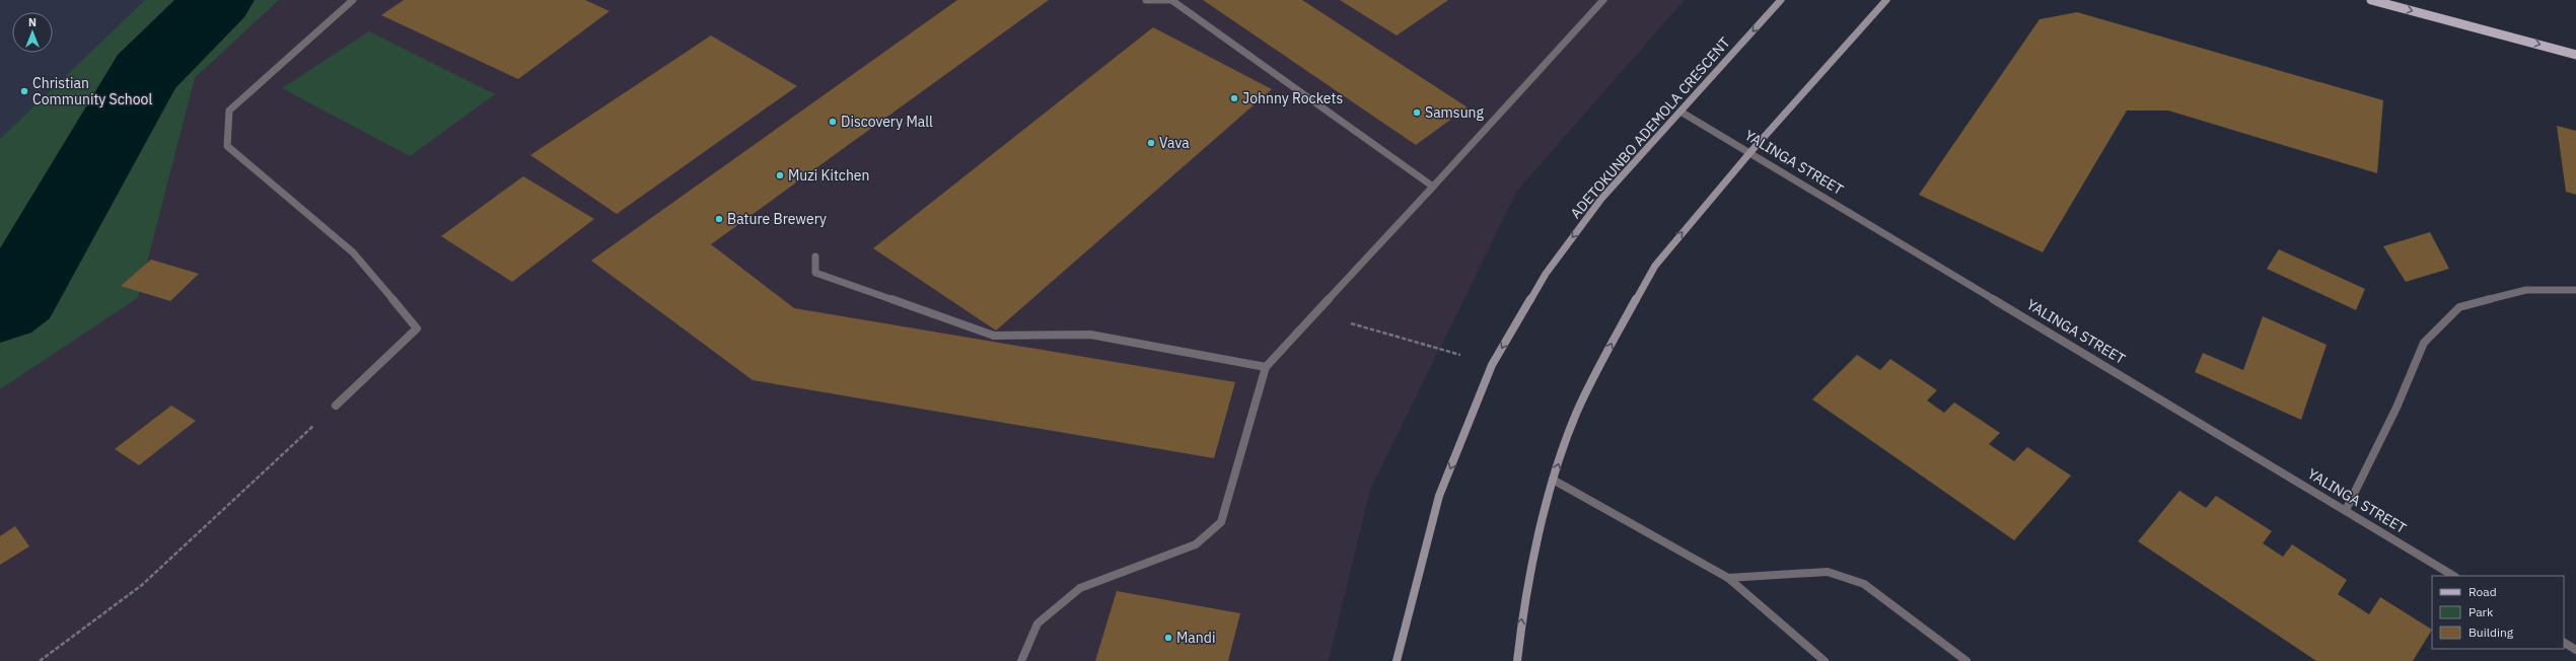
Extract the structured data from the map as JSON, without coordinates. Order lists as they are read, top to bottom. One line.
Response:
{"streets":{"main road":["ADETOKUNBO ADEMOLA CRESCENT"],"street":["YALINGA STREET"]},"crossings":[["ADETOKUNBO ADEMOLA CRESCENT","YALINGA STREET"]],"one_way":["ADETOKUNBO ADEMOLA CRESCENT"],"places":["Christian Community School","Johnny Rockets","Samsung","Discovery Mall","Vava","Muzi Kitchen","Bature Brewery","Mandi"],"legend":["Road","Park","Building"],"north":"top"}
